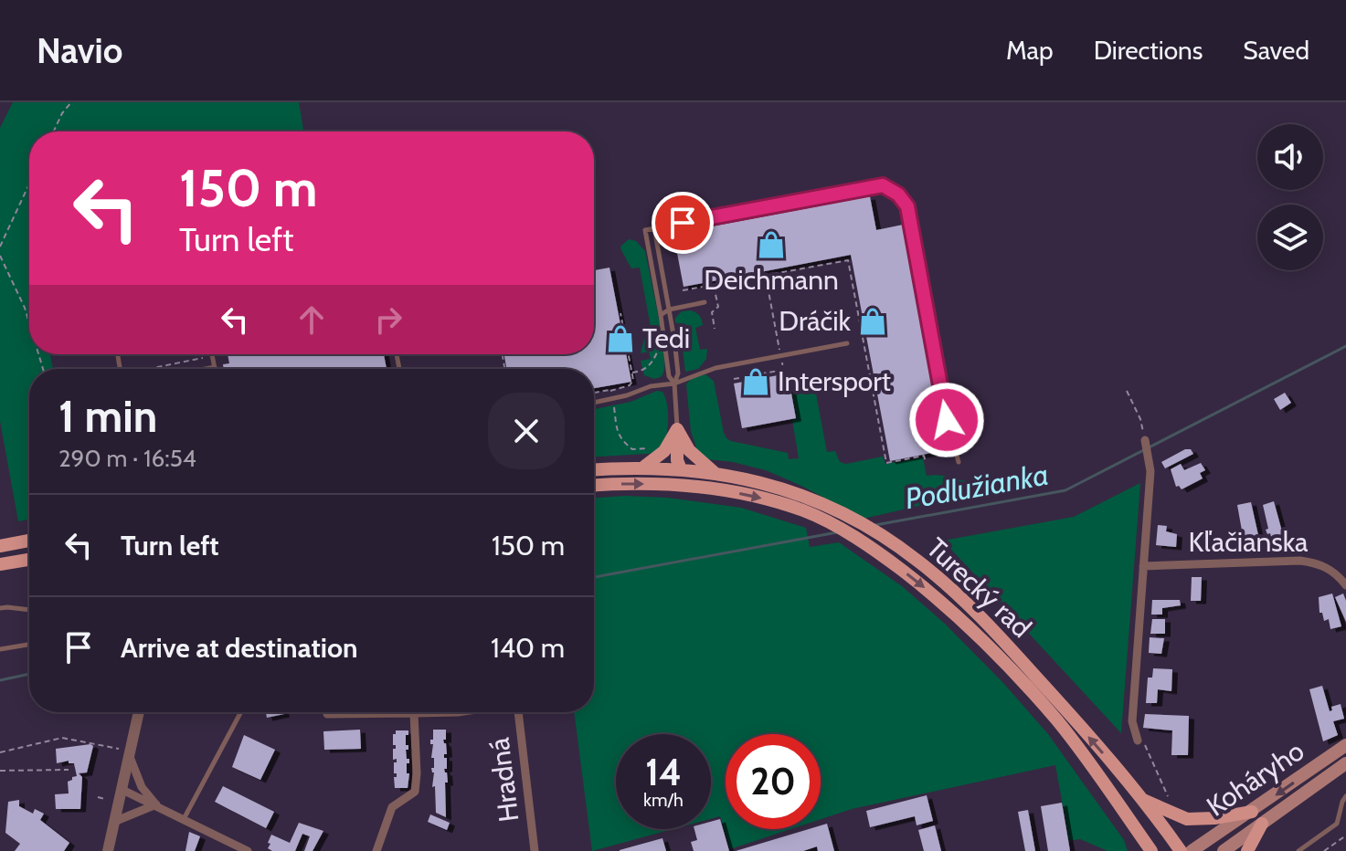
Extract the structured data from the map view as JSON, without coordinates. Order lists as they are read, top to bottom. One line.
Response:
{"streets":{"main road":["Turecký rad","Koháryho"],"street":["Kľačianska","Hradná"]},"water":["Podlužianka"],"places":{"shop":["Deichmann","Dráčik","Tedi","Intersport"]},"page":{"header":"Navio","nav":["Map","Directions","Saved"],"turn":["150 m","Turn left"],"heading":["1 min","290 m · 16:54"],"list":[{"name":"Turn left","value":"150 m"},{"name":"Arrive at destination","value":"140 m"}],"speed":"14 km/h","limit":"20"}}
